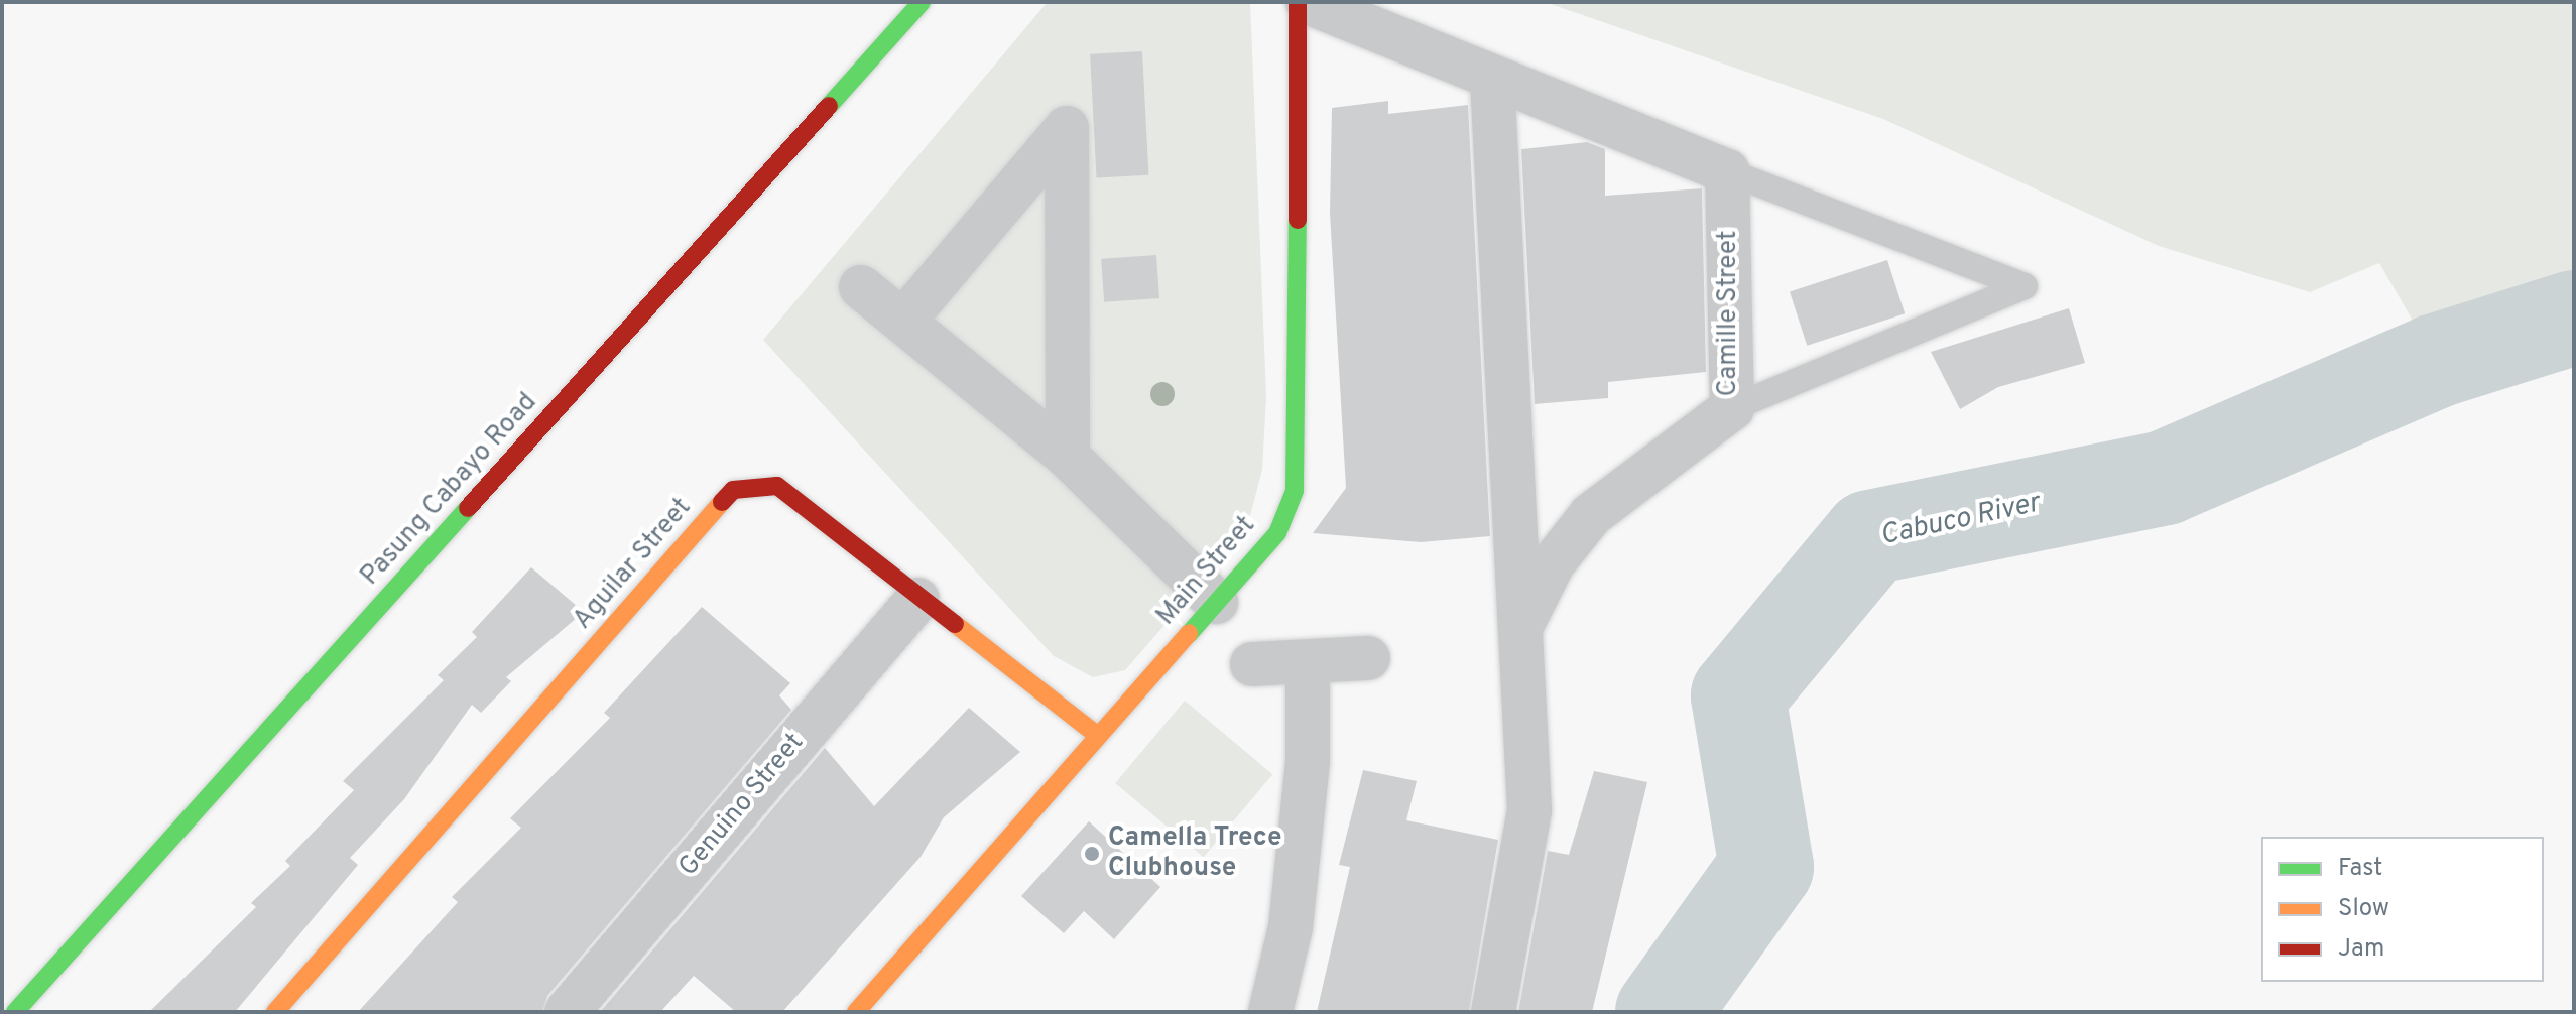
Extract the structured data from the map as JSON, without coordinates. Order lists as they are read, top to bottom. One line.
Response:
{"streets":{"street":["Camille Street","Pasung Cabayo Road","Aguilar Street","Main Street","Genuino Street"]},"crossings":[["Aguilar Street","Main Street"],["Aguilar Street","Genuino Street"]],"water":["Cabuco River"],"places":["Camella Trece Clubhouse"],"legend":["Fast","Slow","Jam"]}
